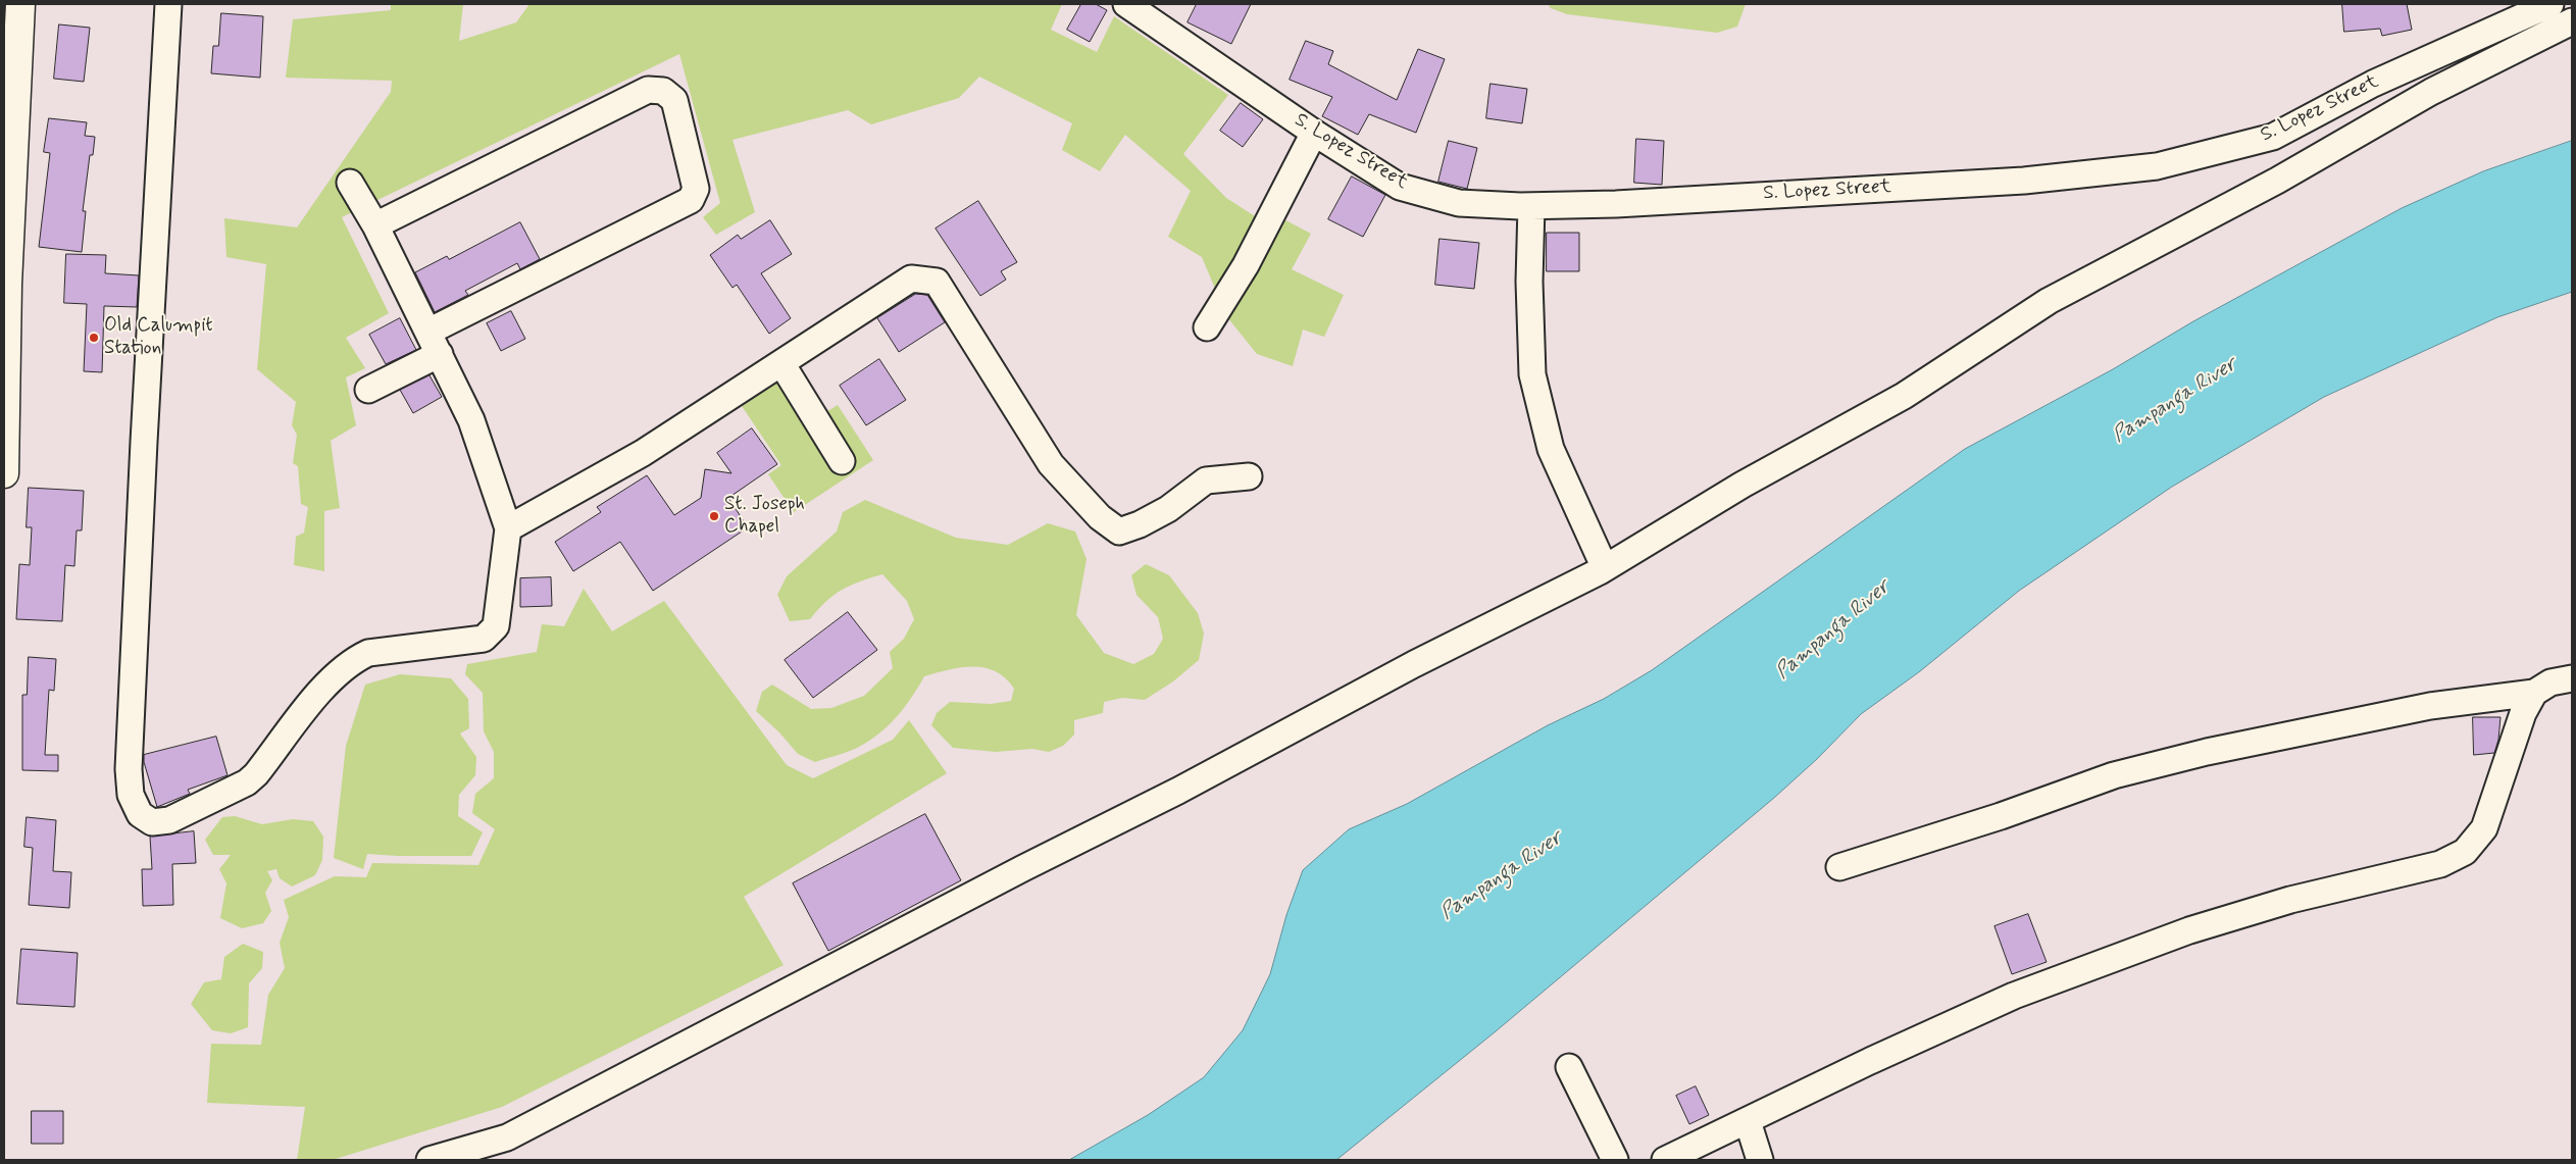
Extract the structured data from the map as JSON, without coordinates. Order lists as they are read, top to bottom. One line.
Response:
{"streets":{"street":["S. Lopez Street"]},"water":["Pampanga River"],"places":["Old Calumpit Station","St. Joseph Chapel"]}
